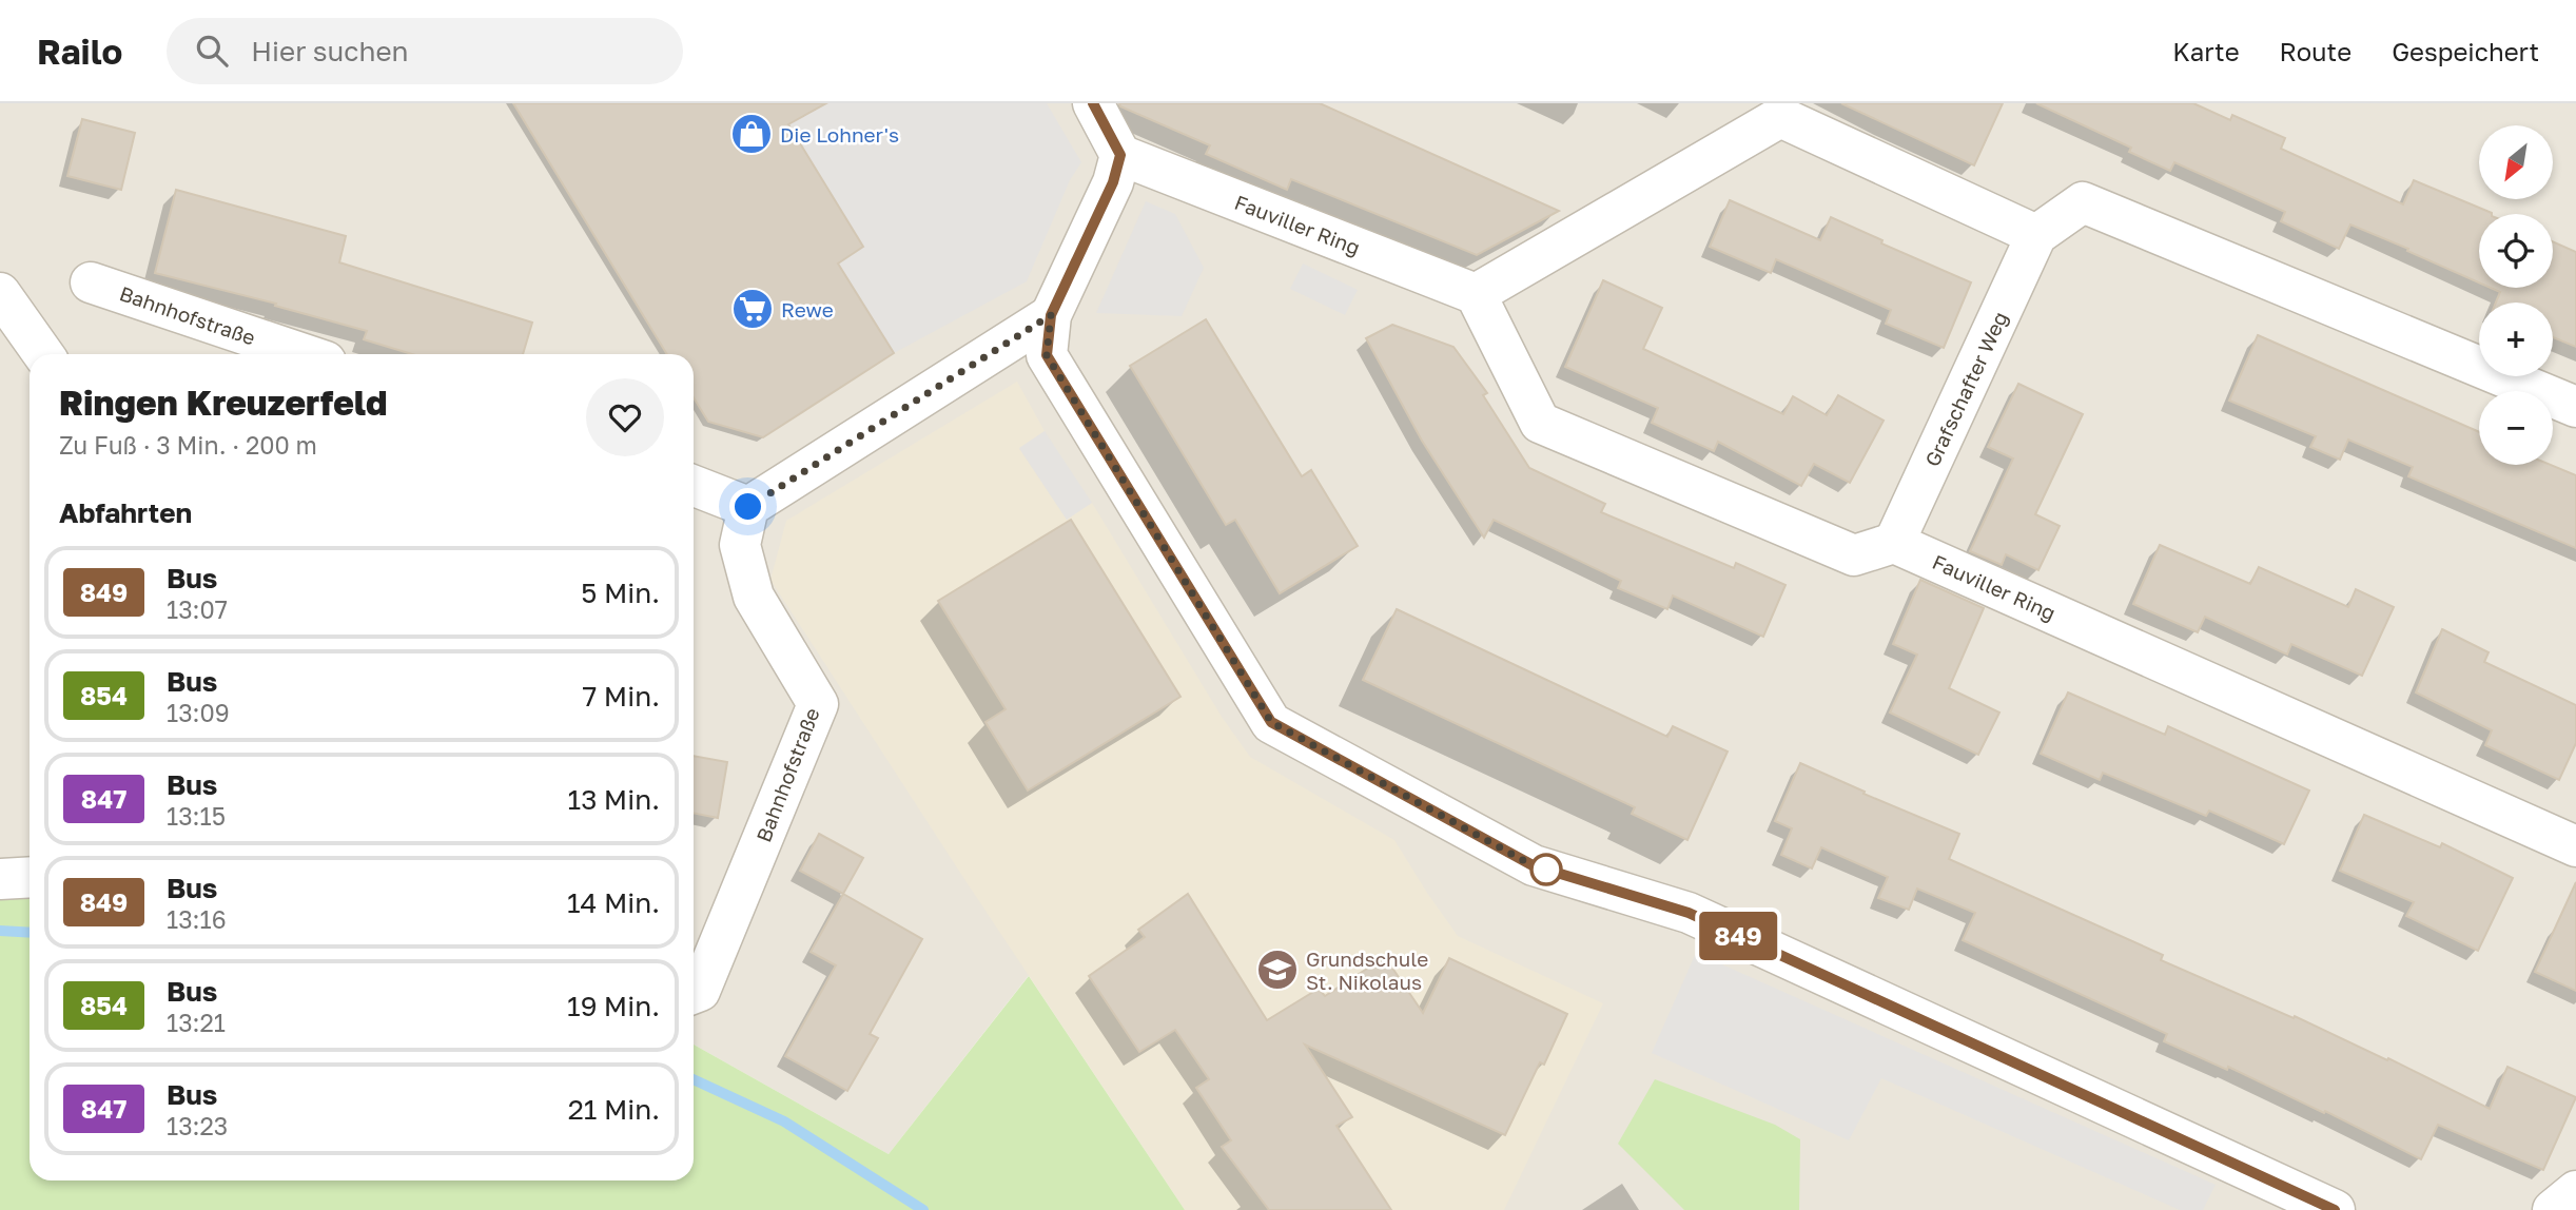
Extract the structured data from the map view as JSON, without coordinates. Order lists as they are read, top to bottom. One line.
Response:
{"streets":{"street":["Fauviller Ring","Bahnhofstraße","Grafschafter Weg"]},"crossings":[["Fauviller Ring","Grafschafter Weg"]],"places":{"shop":["Die Lohner's"],"supermarket":["Rewe"],"school or university":["Grundschule St. Nikolaus"]},"lines":["bus line 849"],"north":"bottom left","page":{"header":"Railo","search":"Hier suchen","nav":["Karte","Route","Gespeichert"],"on_map":"849","map_buttons":["+","−"],"heading":[["Ringen Kreuzerfeld","Zu Fuß · 3 Min. · 200 m"],"Abfahrten"],"list":[{"mark":"849","name":"Bus","note":"13:07","value":"5 Min."},{"mark":"854","name":"Bus","note":"13:09","value":"7 Min."},{"mark":"847","name":"Bus","note":"13:15","value":"13 Min."},{"mark":"849","name":"Bus","note":"13:16","value":"14 Min."},{"mark":"854","name":"Bus","note":"13:21","value":"19 Min."},{"mark":"847","name":"Bus","note":"13:23","value":"21 Min."}]}}
